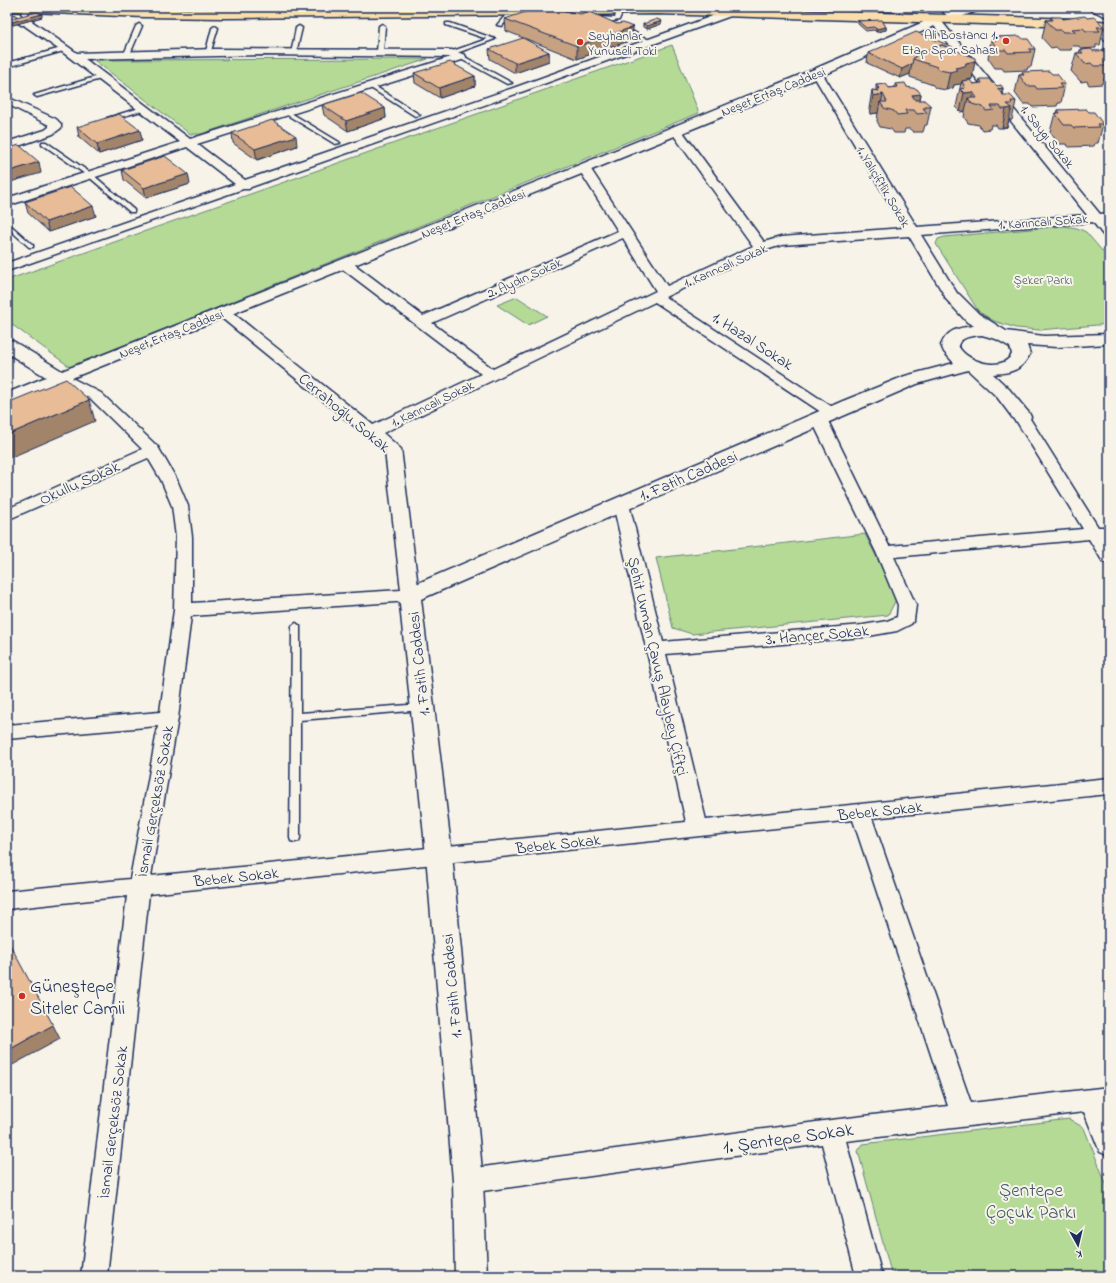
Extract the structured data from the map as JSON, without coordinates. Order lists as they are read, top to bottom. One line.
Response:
{"streets":{"street":["Neşet Ertaş Caddesi","1. Saygı Sokak","1. Yalıçiftlik Sokak","1. Karıncalı Sokak","2. Aydın Sokak","1. Hazal Sokak","Cerrahoğlu Sokak","1. Fatih Caddesi","Okullu Sokak","3. Hançer Sokak","Şehit Uvman Çavuş Alaybey Çiftçi","İsmail Gerçeksöz Sokak","Bebek Sokak","1. Şentepe Sokak"]},"crossings":[["Neşet Ertaş Caddesi","1. Saygı Sokak"],["Neşet Ertaş Caddesi","1. Yalıçiftlik Sokak"],["Neşet Ertaş Caddesi","Cerrahoğlu Sokak"],["Neşet Ertaş Caddesi","İsmail Gerçeksöz Sokak"],["1. Saygı Sokak","1. Karıncalı Sokak"],["1. Yalıçiftlik Sokak","1. Karıncalı Sokak"],["1. Karıncalı Sokak","1. Hazal Sokak"],["1. Karıncalı Sokak","Cerrahoğlu Sokak"],["1. Hazal Sokak","1. Fatih Caddesi"],["1. Hazal Sokak","3. Hançer Sokak"],["Cerrahoğlu Sokak","1. Fatih Caddesi"],["1. Fatih Caddesi","3. Hançer Sokak"],["1. Fatih Caddesi","Şehit Uvman Çavuş Alaybey Çiftçi"],["1. Fatih Caddesi","Bebek Sokak"],["1. Fatih Caddesi","1. Şentepe Sokak"],["Okullu Sokak","İsmail Gerçeksöz Sokak"],["3. Hançer Sokak","Şehit Uvman Çavuş Alaybey Çiftçi"],["Şehit Uvman Çavuş Alaybey Çiftçi","Bebek Sokak"],["İsmail Gerçeksöz Sokak","Bebek Sokak"]],"parks":["Şeker Parkı","Şentepe Çoçuk Parkı"],"places":["Ali Bostancı 1. Etap Spor Sahası","Seyhanlar Yunuseli Toki","Güneştepe Siteler Camii"],"north":"bottom"}
